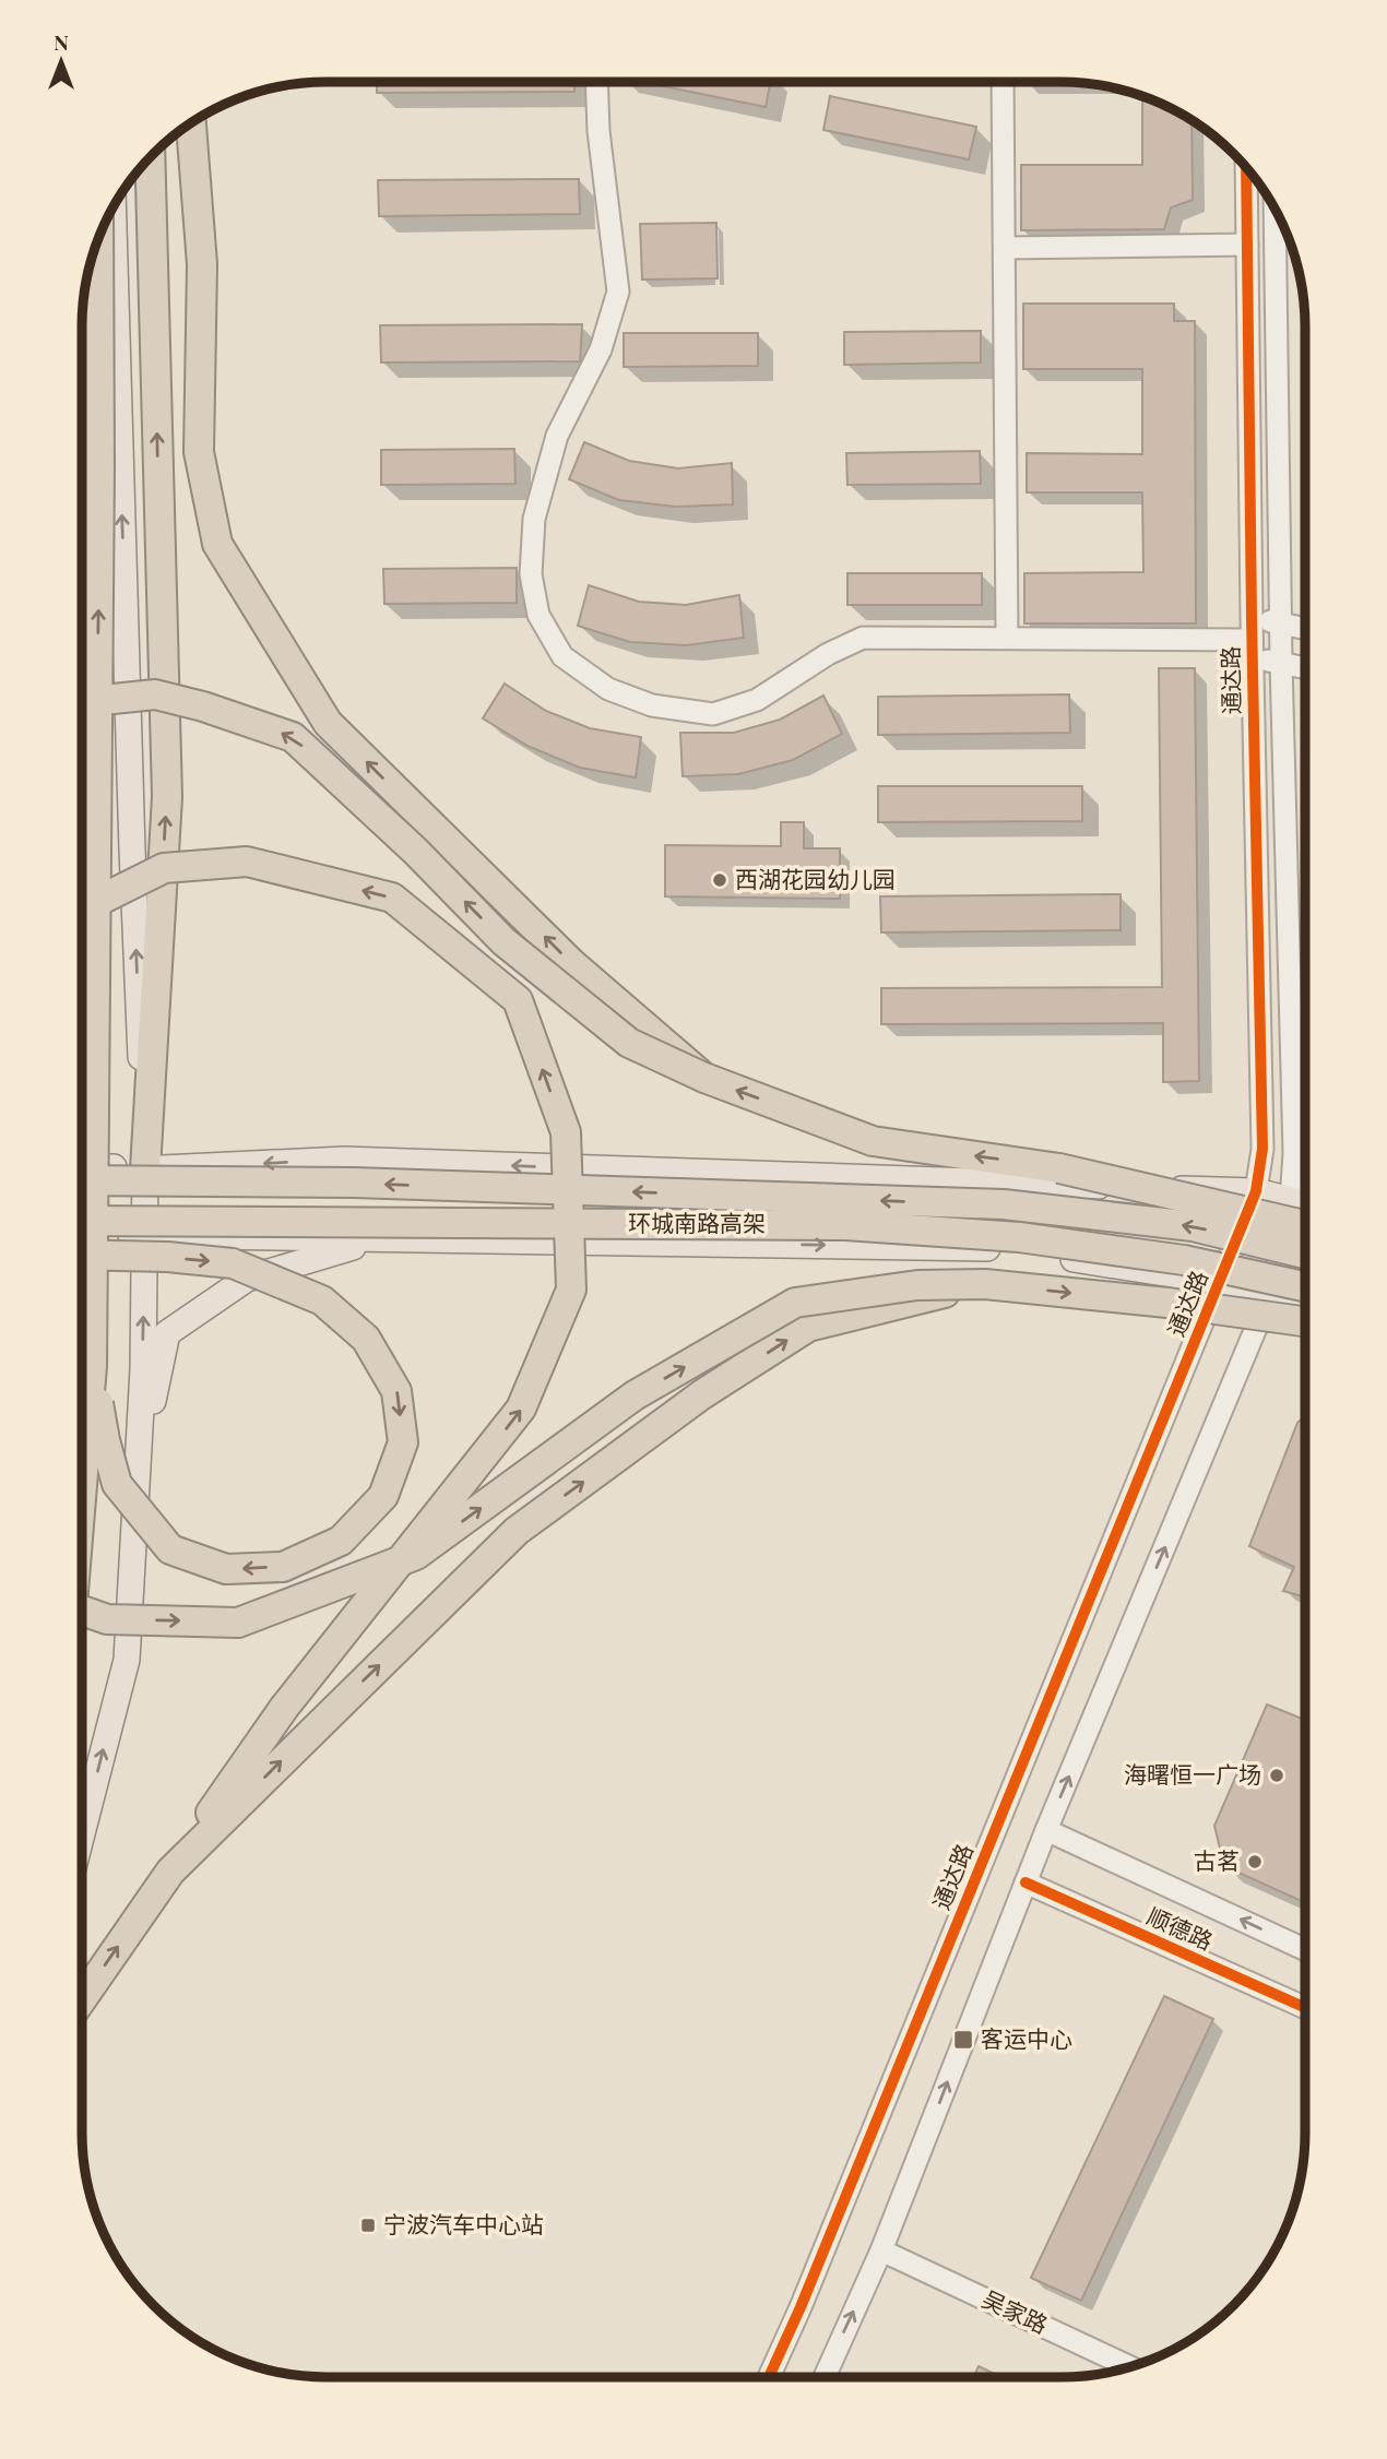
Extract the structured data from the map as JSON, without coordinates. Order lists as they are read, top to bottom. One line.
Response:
{"streets":{"highway":["环城南路高架"],"street":["通达路","顺德路","吴家路"]},"places":{"other":["西湖花园幼儿园","海曙恒一广场","古茗"],"transit":["客运中心","宁波汽车中心站"]},"north":"top"}
